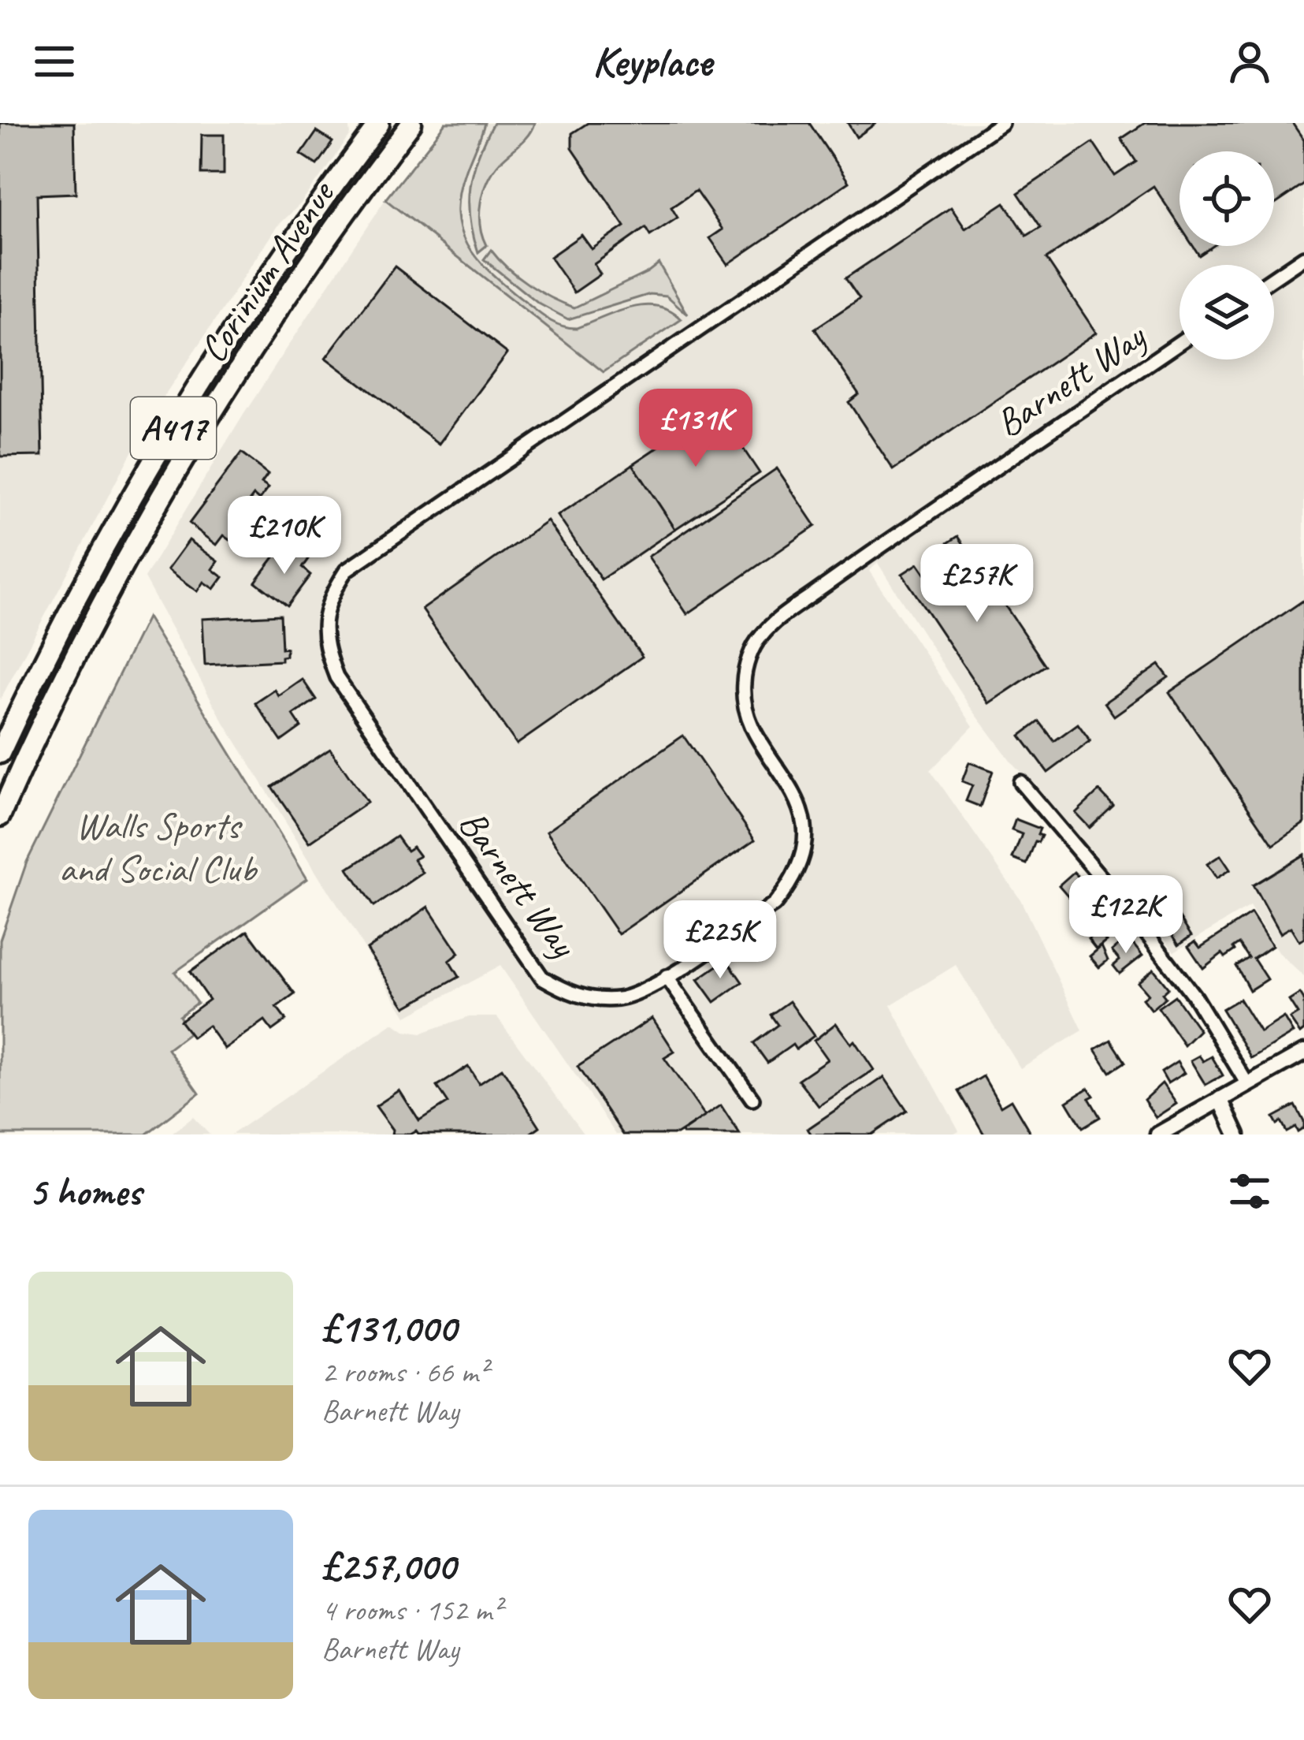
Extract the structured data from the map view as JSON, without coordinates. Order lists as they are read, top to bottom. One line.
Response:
{"streets":{"highway":["Corinium Avenue","A417"],"street":["Barnett Way"]},"parks":["Walls Sports and Social Club"],"page":{"header":"Keyplace","price":["£131K","£210K","£257K","£122K","£225K"],"heading":"5 homes","list":[{"name":"£131,000","note":"2 rooms · 66 m² · Barnett Way"},{"name":"£257,000","note":"4 rooms · 152 m² · Barnett Way"}]}}
